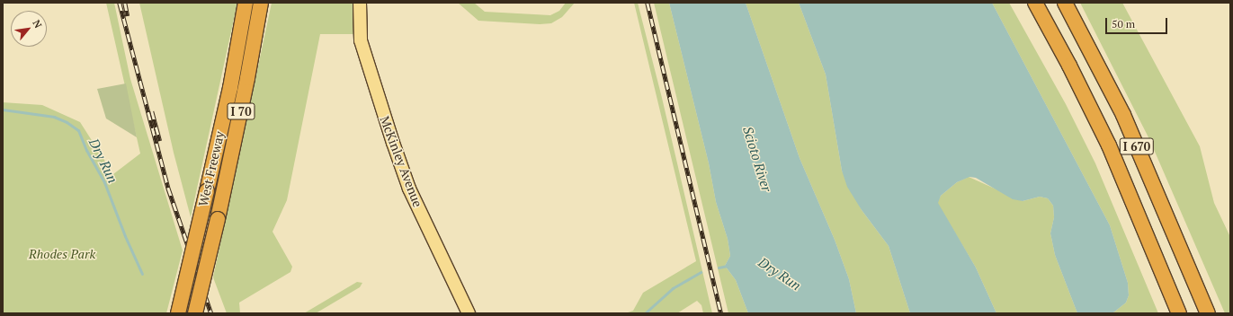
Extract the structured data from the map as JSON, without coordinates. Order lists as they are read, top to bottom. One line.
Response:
{"streets":{"highway":["I 70","I 670","West Freeway"],"main road":["McKinley Avenue"]},"water":["Scioto River","Dry Run"],"parks":["Rhodes Park"],"scale_bar":"50 m","north":"top right"}
